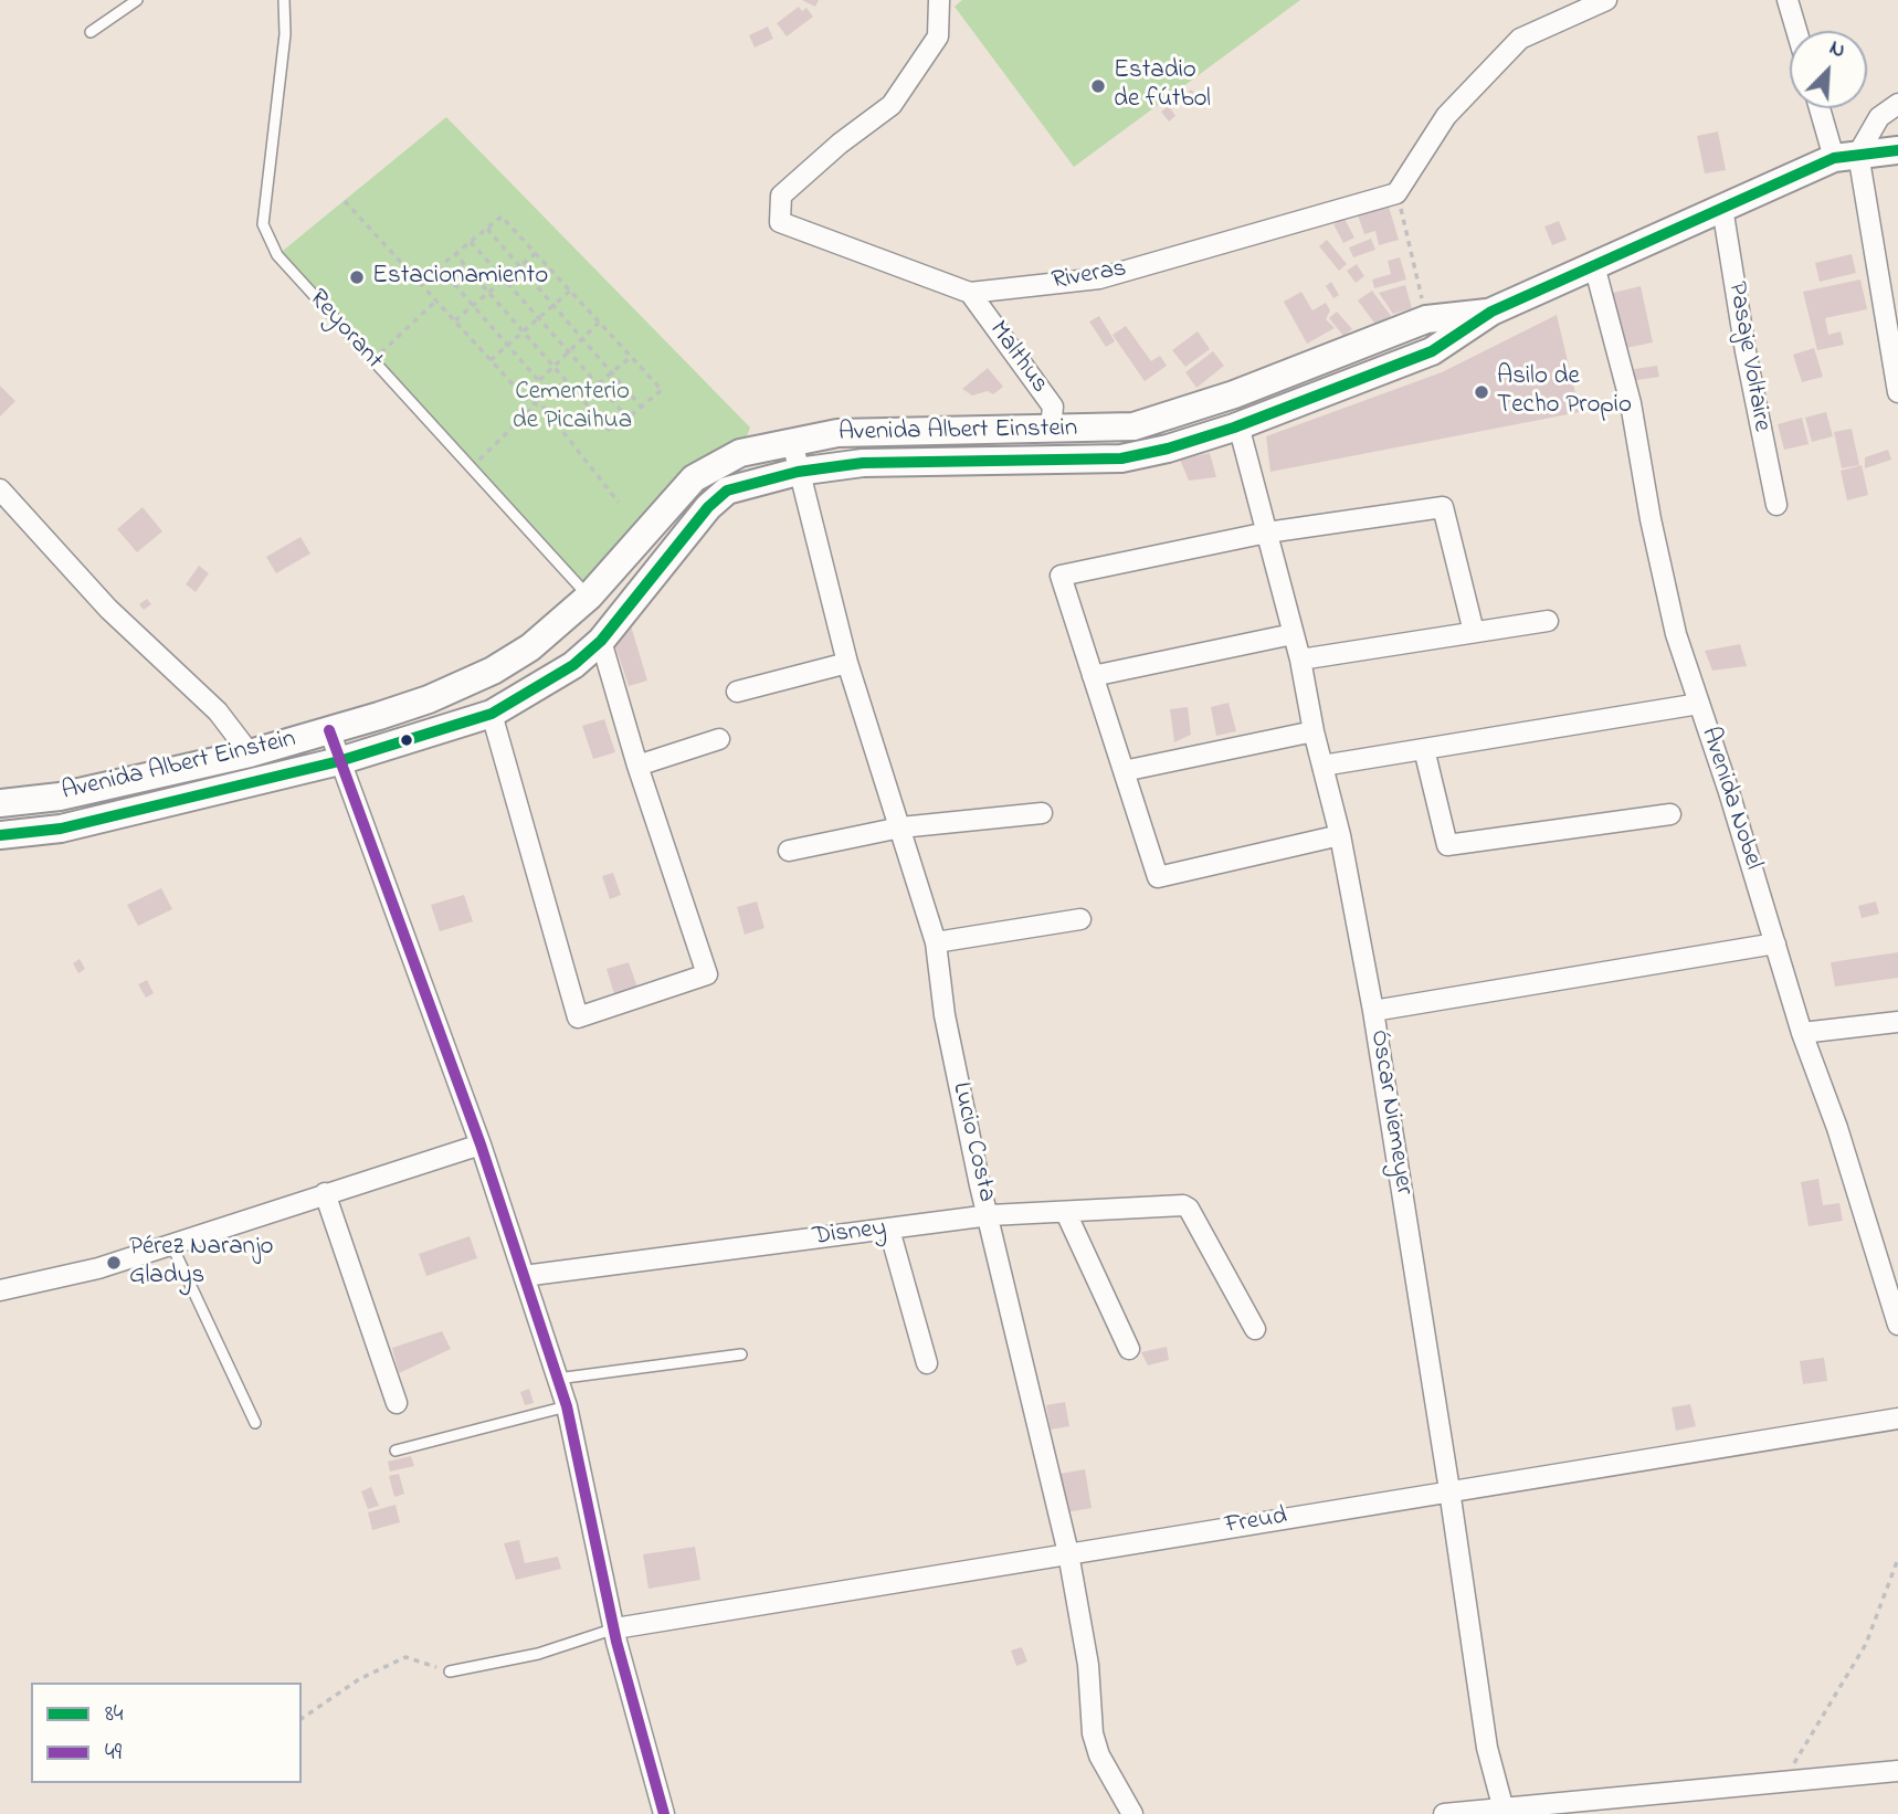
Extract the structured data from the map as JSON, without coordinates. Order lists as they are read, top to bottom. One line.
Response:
{"streets":{"street":["Riveras","Pasaje Voltaire","Malthus","Avenida Albert Einstein","Avenida Nobel","Óscar Niemeyer","Lucio Costa","Disney","Freud"],"lane":["Reyorant"]},"crossings":[["Riveras","Malthus"],["Reyorant","Avenida Albert Einstein"],["Pasaje Voltaire","Avenida Albert Einstein"],["Malthus","Avenida Albert Einstein"],["Avenida Albert Einstein","Avenida Nobel"],["Avenida Albert Einstein","Óscar Niemeyer"],["Avenida Albert Einstein","Lucio Costa"],["Óscar Niemeyer","Freud"],["Lucio Costa","Disney"],["Lucio Costa","Freud"]],"parks":["Cementerio de Picaihua"],"places":["Estadio de fútbol","Estacionamiento","Asilo de Techo Propio","Pérez Naranjo Gladys"],"lines":["transit line 84","transit line 49"],"legend":["84","49"],"north":"top right"}
